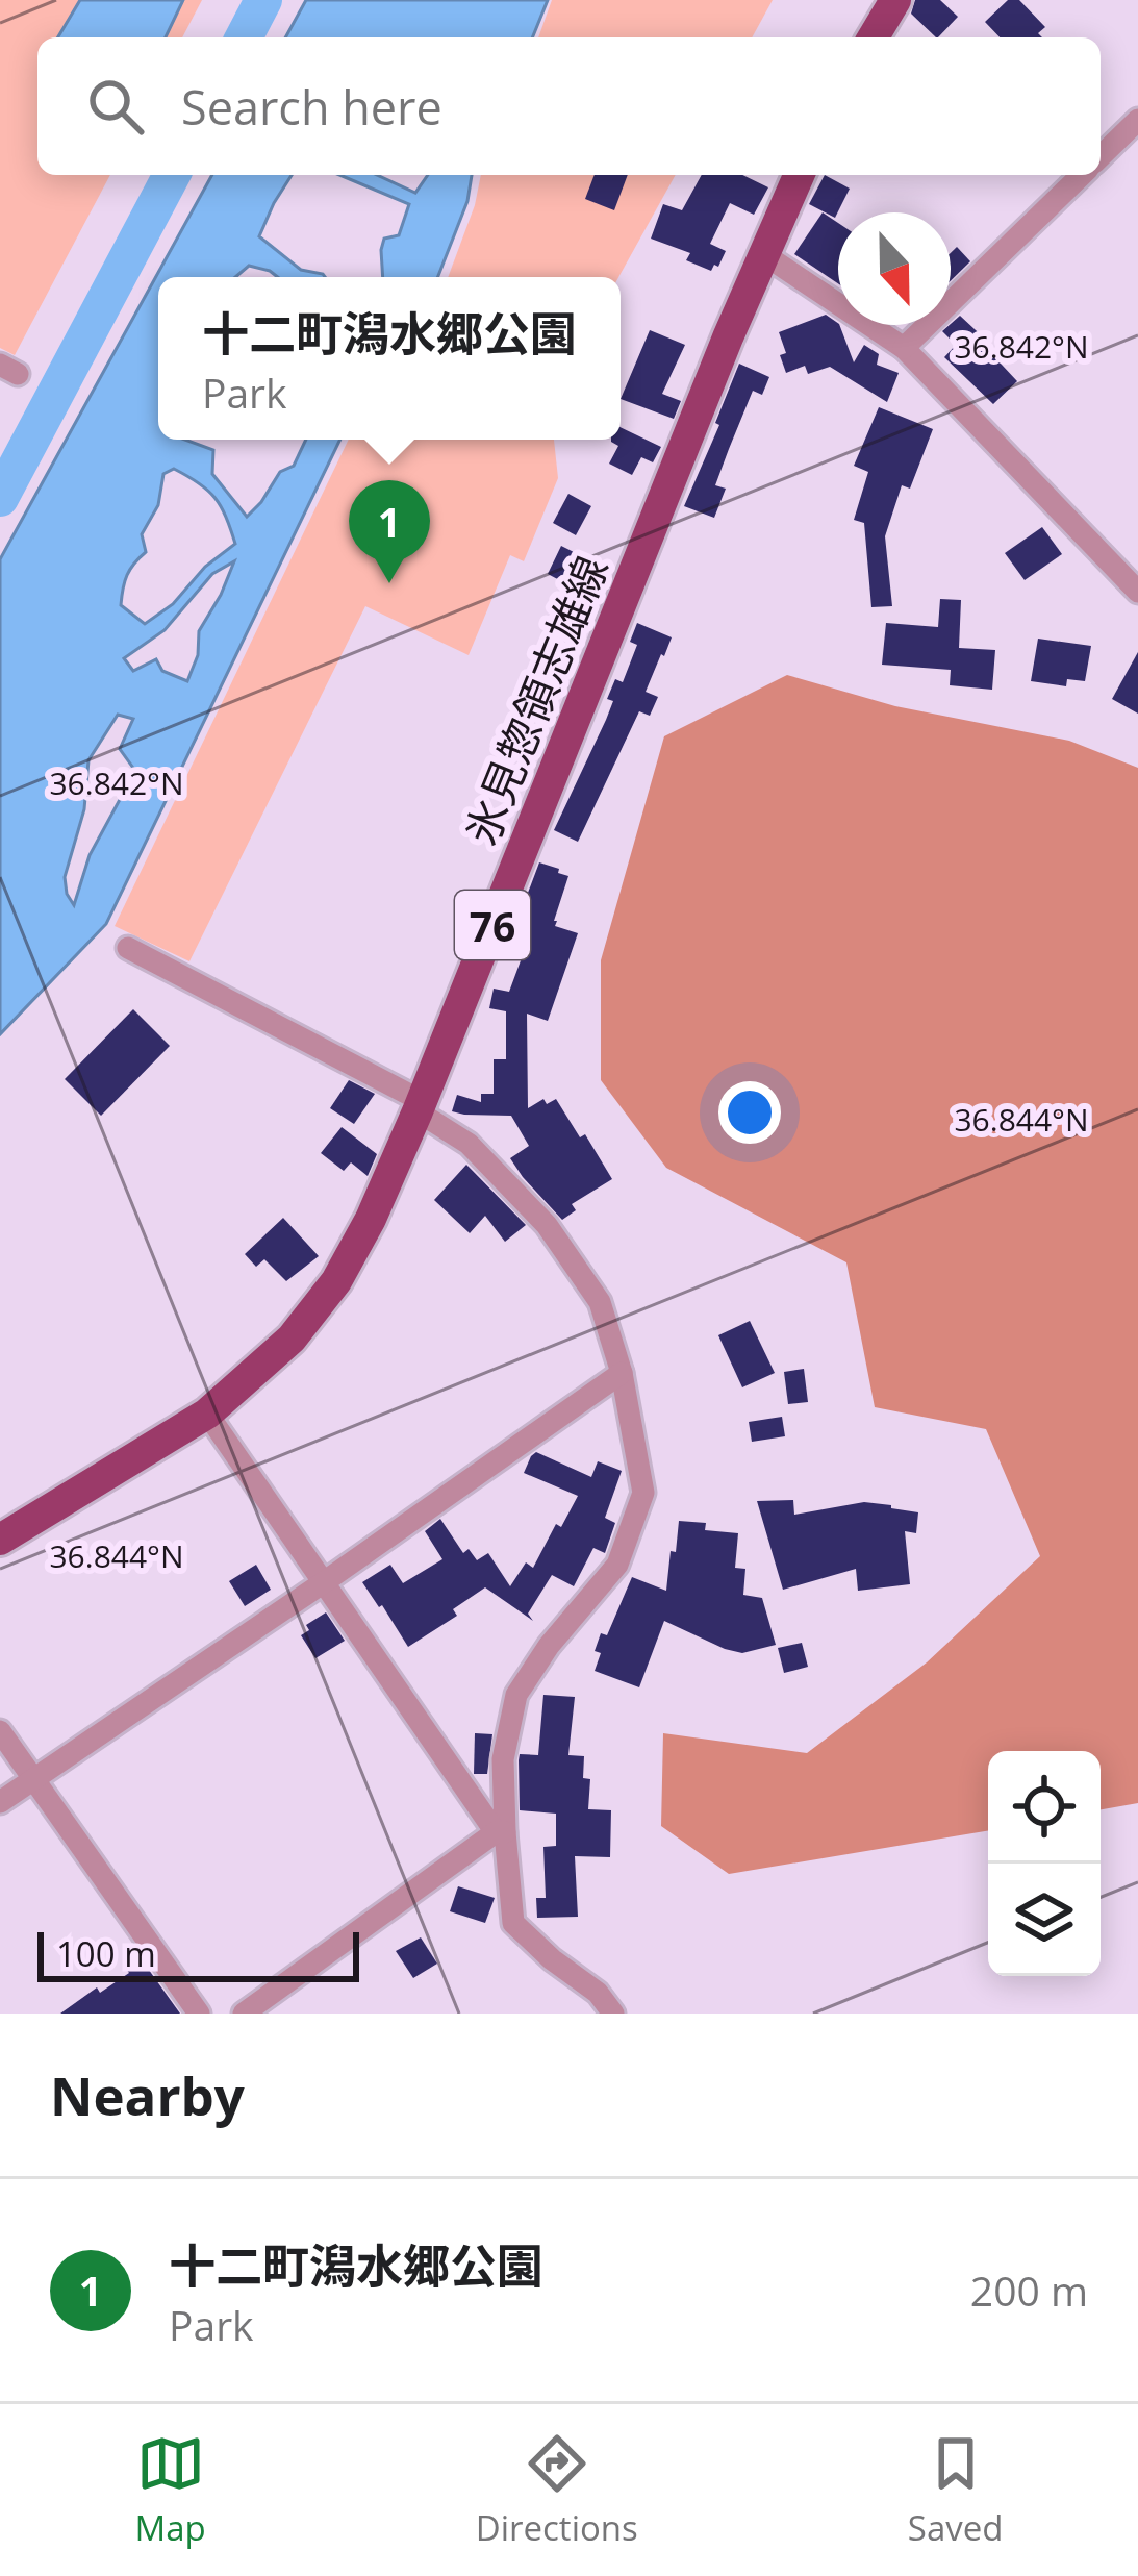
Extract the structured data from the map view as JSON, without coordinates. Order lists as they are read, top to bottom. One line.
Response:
{"streets":{"main road":["氷見惣領志雄線","76"]},"scale_bar":"100 m","north":"bottom","page":{"search":"Search here","popup":["十二町潟水郷公園","Park"],"pins":"1","scale":"100 m","heading":"Nearby","list":[{"mark":"1","name":"十二町潟水郷公園","note":"Park","value":"200 m"}],"nav":["Map","Directions","Saved"]},"coordinates":["36.842°N","36.844°N"]}
